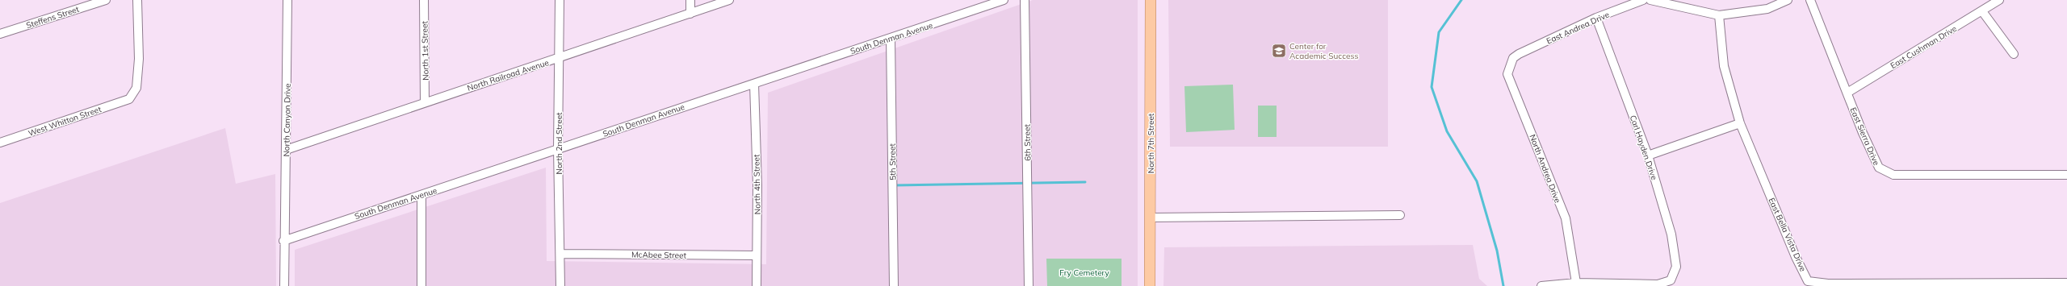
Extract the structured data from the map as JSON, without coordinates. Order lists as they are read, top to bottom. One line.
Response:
{"streets":{"main road":["North 7th Street"],"street":["Steffens Street","East Andrea Drive","South Denman Avenue","East Cushman Drive","North 1st Street","North Railroad Avenue","North Canyon Drive","West Whitton Street","East Sierra Drive","6th Street","North 2nd Street","Carl Hayden Drive","5th Street","North Andrea Drive","North 4th Street","East Bella Vista Drive","McAbee Street"]},"crossings":[["East Andrea Drive","Carl Hayden Drive"],["East Andrea Drive","North Andrea Drive"],["South Denman Avenue","North Canyon Drive"],["South Denman Avenue","North 2nd Street"],["South Denman Avenue","5th Street"],["South Denman Avenue","North 4th Street"],["East Cushman Drive","East Sierra Drive"],["North 1st Street","North Railroad Avenue"],["North Railroad Avenue","North Canyon Drive"],["North Railroad Avenue","North 2nd Street"],["North 2nd Street","McAbee Street"],["Carl Hayden Drive","North Andrea Drive"],["North 4th Street","McAbee Street"]],"parks":["Fry Cemetery"],"places":{"school or university":["Center for Academic Success"]}}
